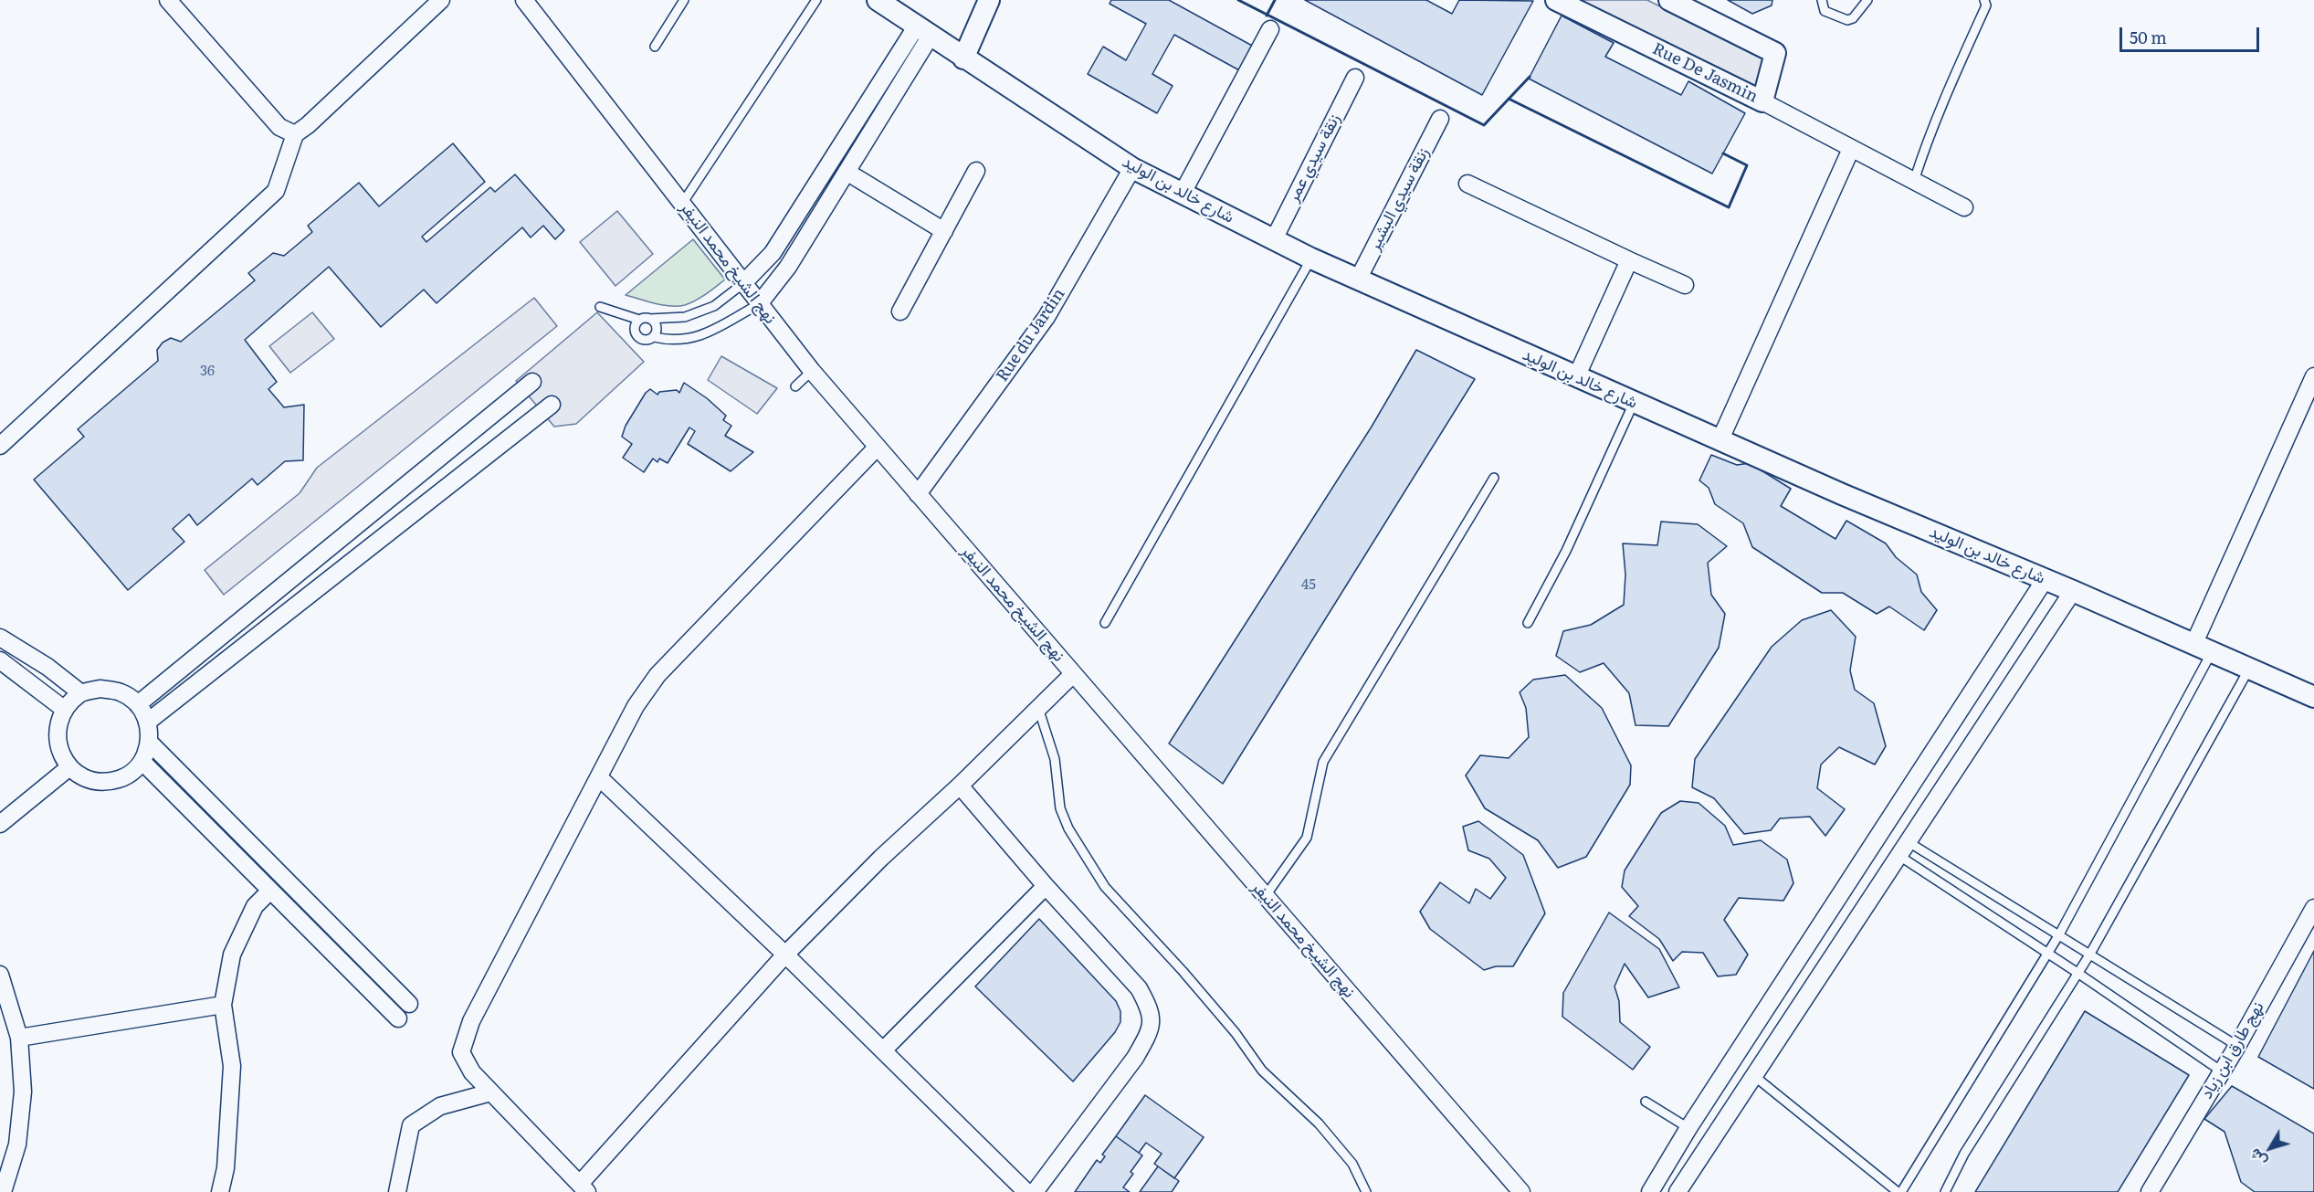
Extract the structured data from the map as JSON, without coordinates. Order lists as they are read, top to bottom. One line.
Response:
{"streets":{"street":["Rue De Jasmin","زنقة سيدي عمر","شارع خالد بن الوليد","زنقة سيدي البشير","نهج الشيخ محمد النيفر","Rue du Jardin","نهج طارق ابن زياد"]},"crossings":[["زنقة سيدي عمر","شارع خالد بن الوليد"],["شارع خالد بن الوليد","زنقة سيدي البشير"],["شارع خالد بن الوليد","Rue du Jardin"],["نهج الشيخ محمد النيفر","Rue du Jardin"]],"house_numbers":["36","45"],"scale_bar":"50 m","north":"bottom left"}
